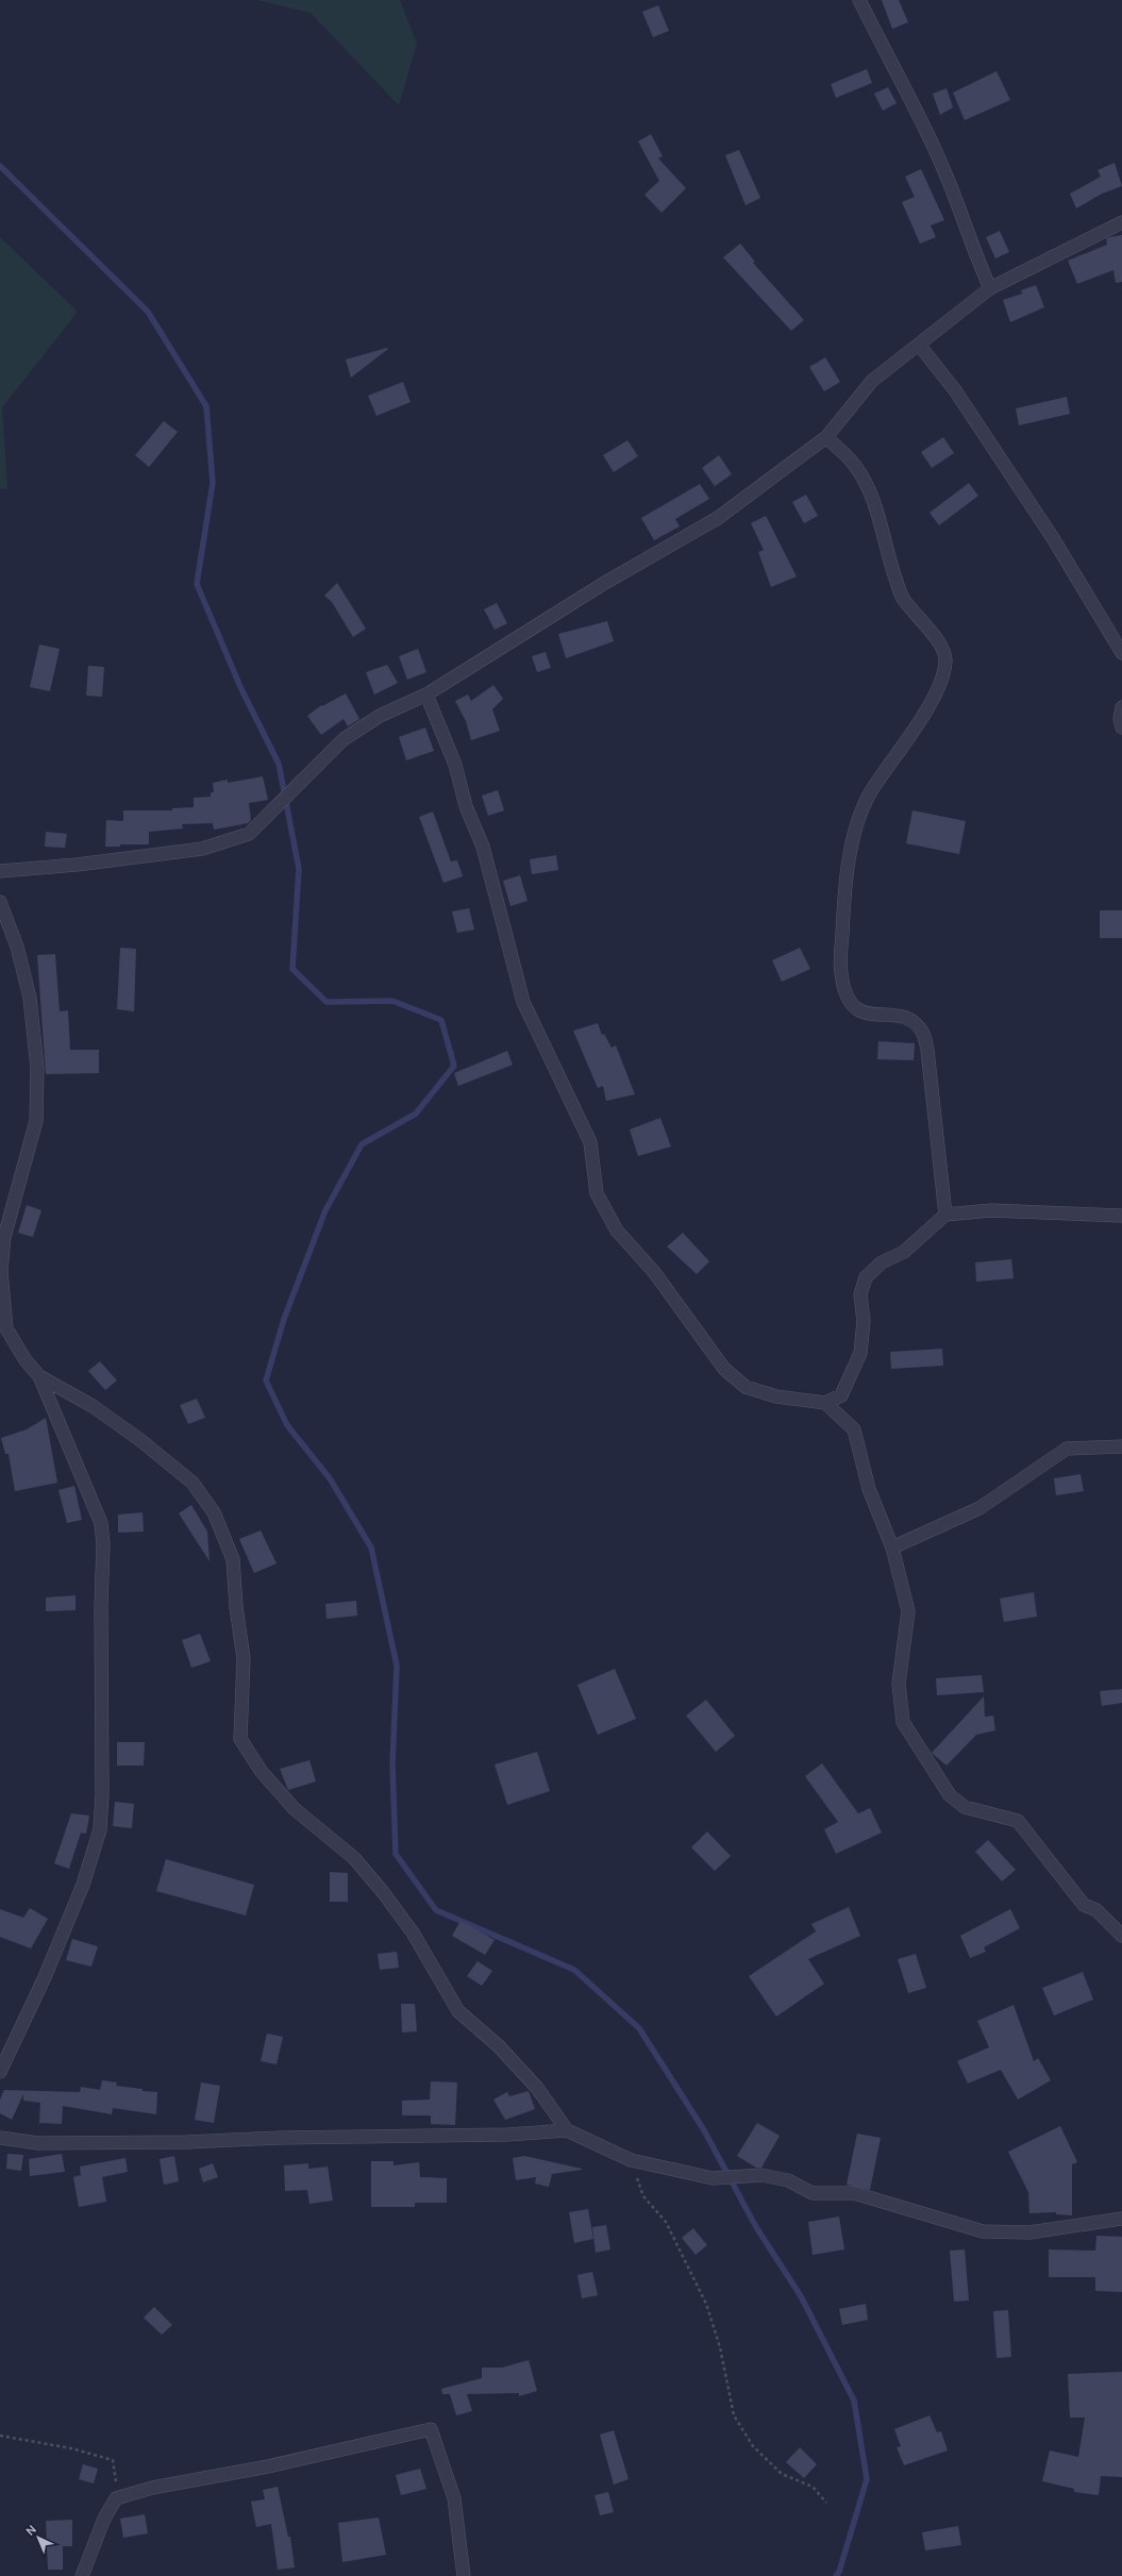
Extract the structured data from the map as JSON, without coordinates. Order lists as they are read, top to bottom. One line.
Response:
{"north":"top left"}
